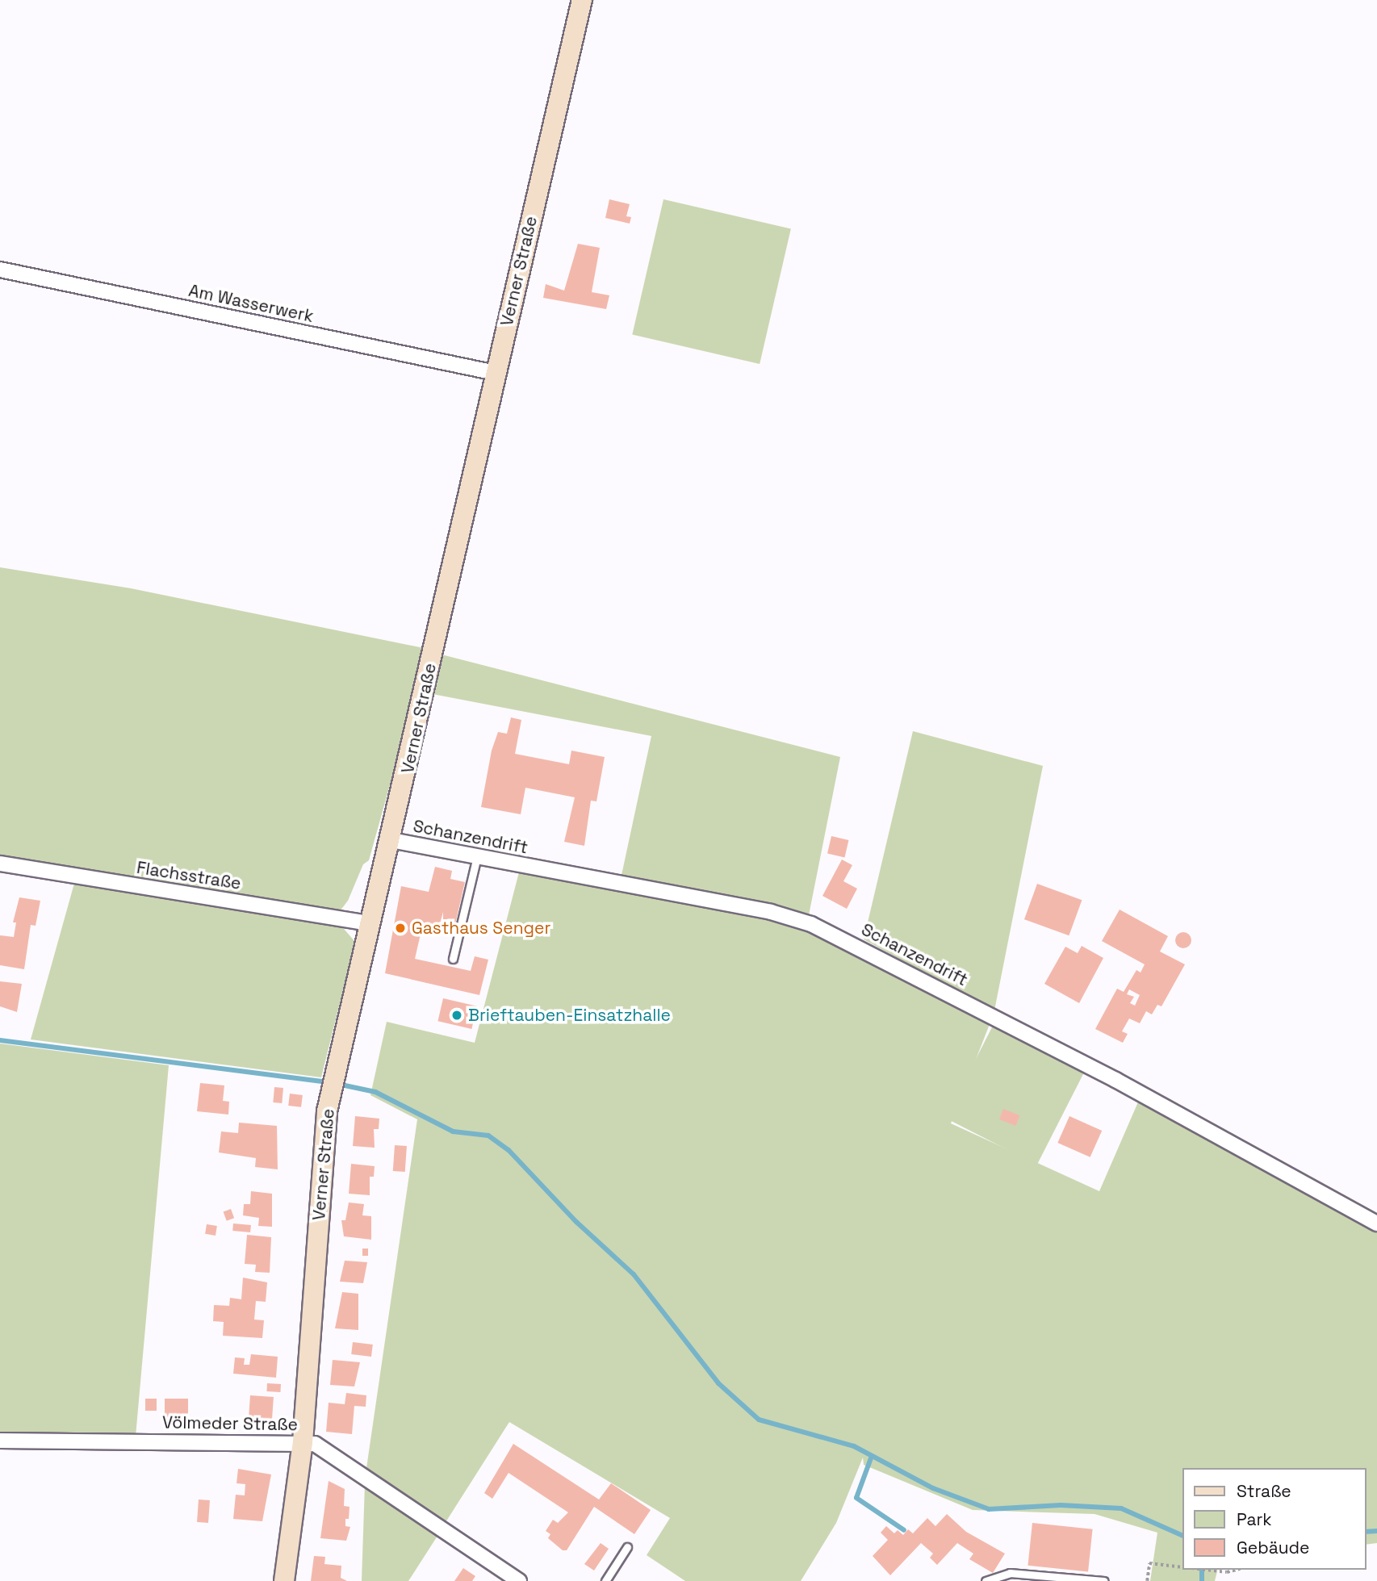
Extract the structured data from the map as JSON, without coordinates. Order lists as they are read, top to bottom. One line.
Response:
{"streets":{"street":["Verner Straße","Am Wasserwerk","Schanzendrift","Flachsstraße","Völmeder Straße"]},"crossings":[["Verner Straße","Am Wasserwerk"],["Verner Straße","Schanzendrift"],["Verner Straße","Flachsstraße"],["Verner Straße","Völmeder Straße"]],"places":["Gasthaus Senger","Brieftauben-Einsatzhalle"],"legend":["Straße","Park","Gebäude"]}
